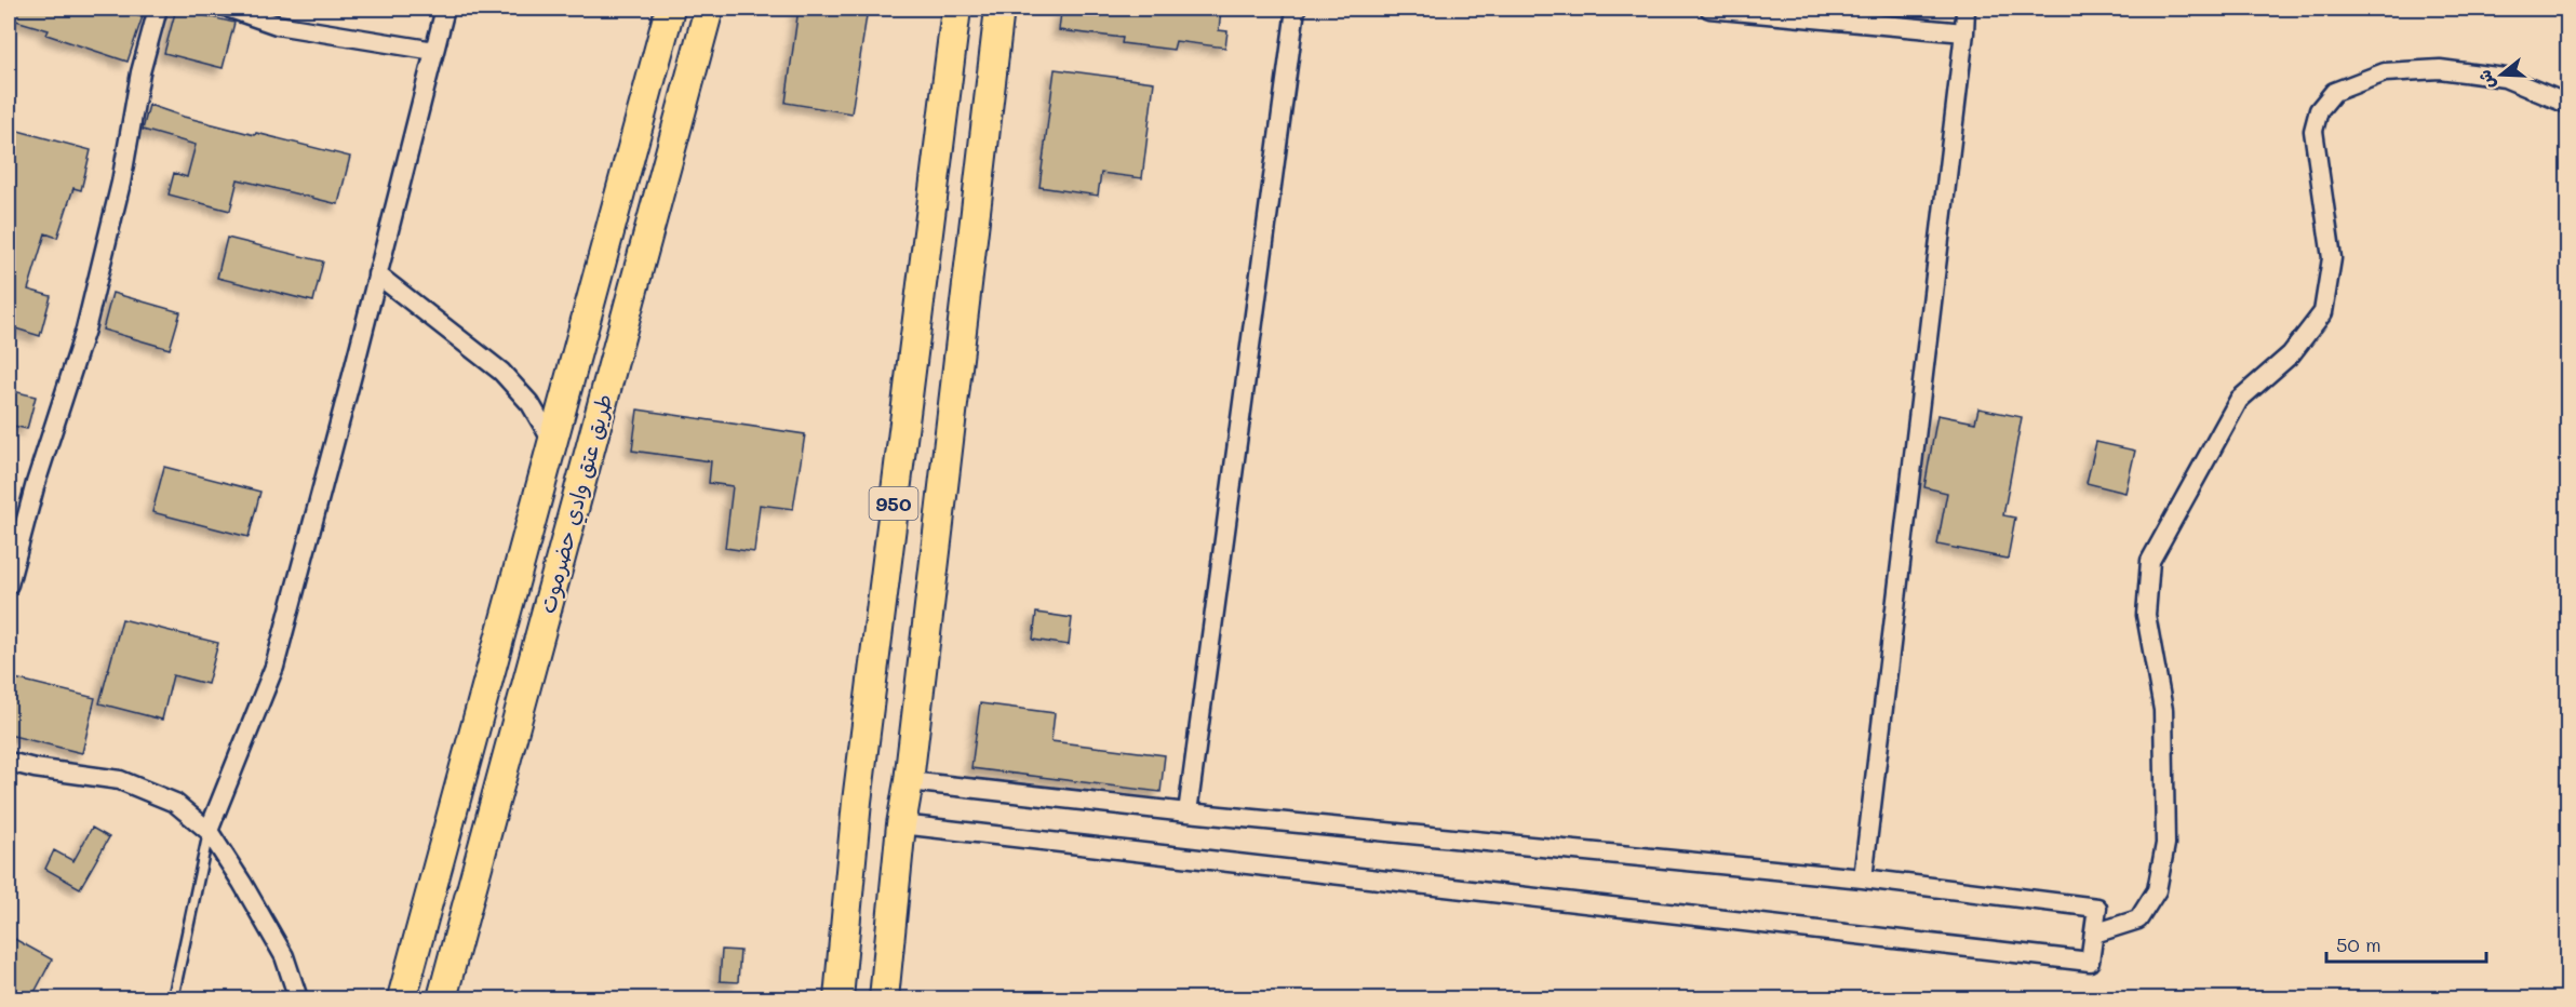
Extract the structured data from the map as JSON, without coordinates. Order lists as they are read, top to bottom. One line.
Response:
{"streets":{"main road":["طريق عتق وادي حضرموت","950"]},"scale_bar":"50 m","north":"left"}
